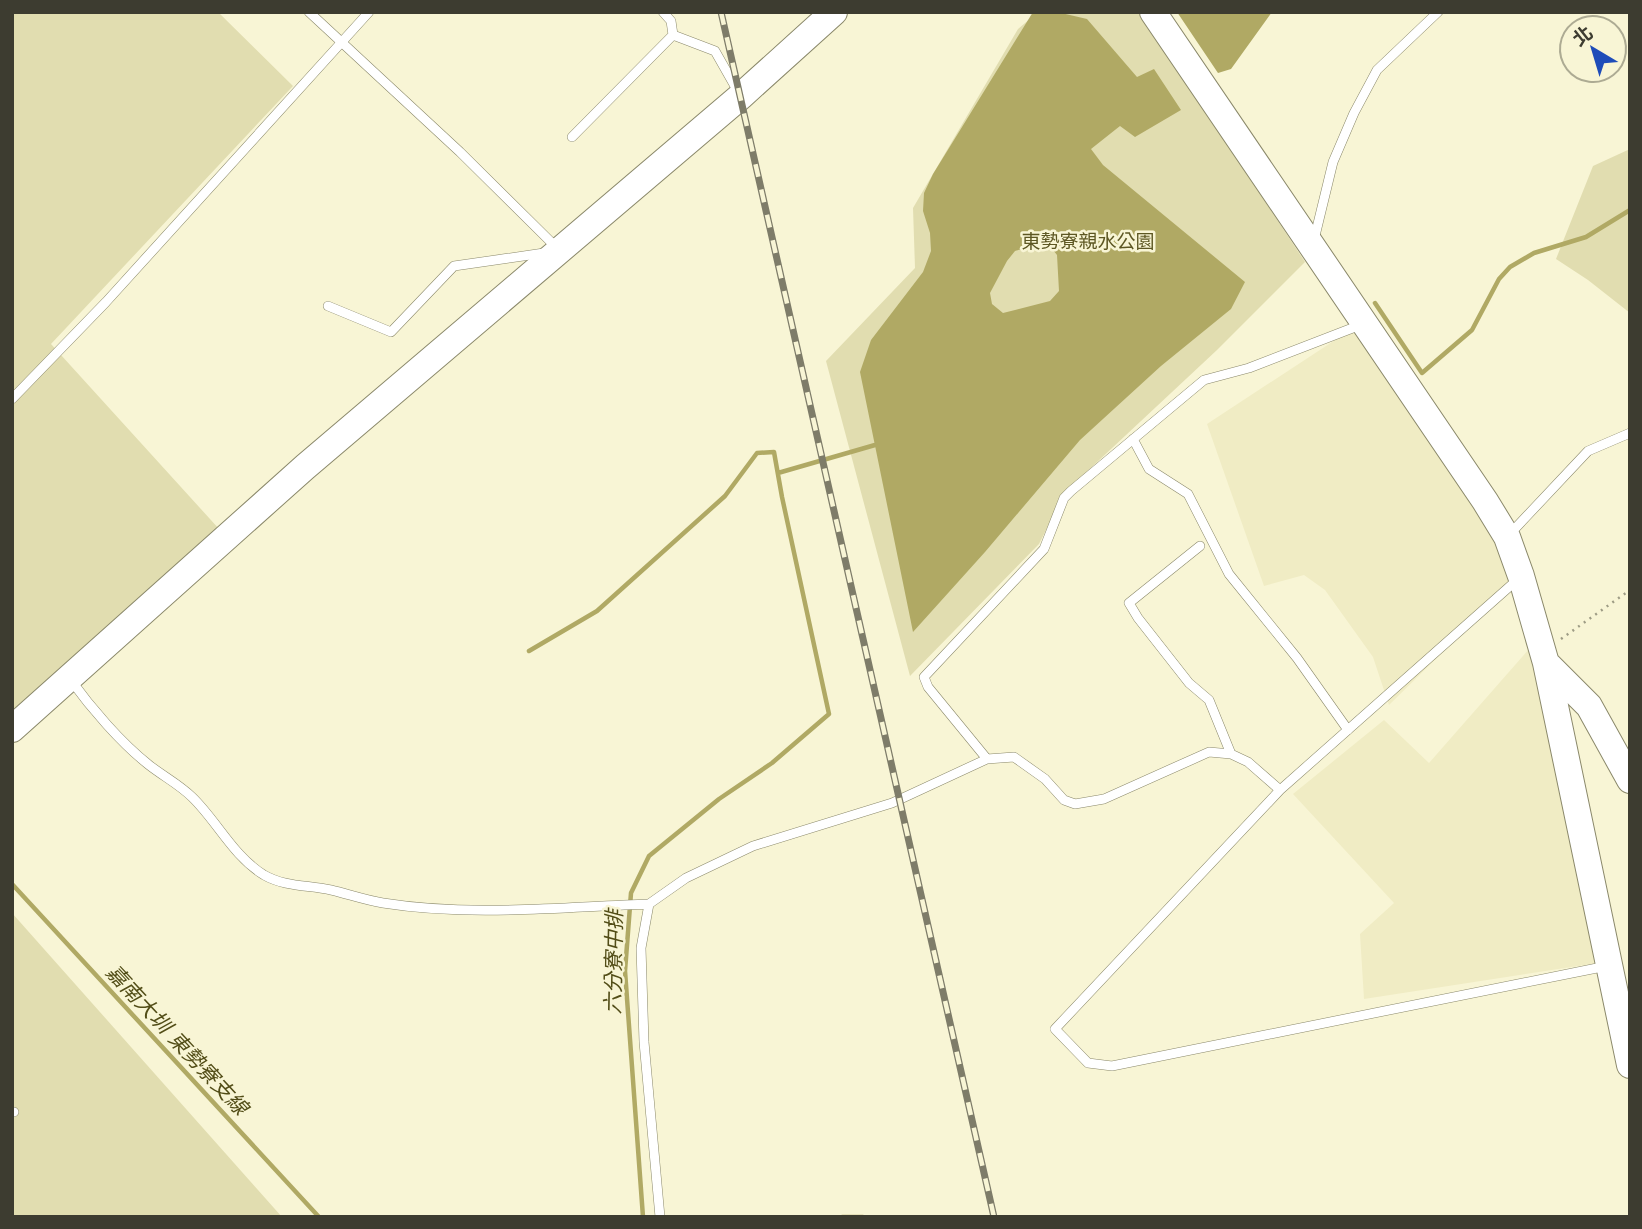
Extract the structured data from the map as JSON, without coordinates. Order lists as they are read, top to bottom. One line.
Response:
{"water":["六分寮中排","嘉南大圳 東勢寮支線"],"parks":["東勢寮親水公園"],"north":"top left"}
